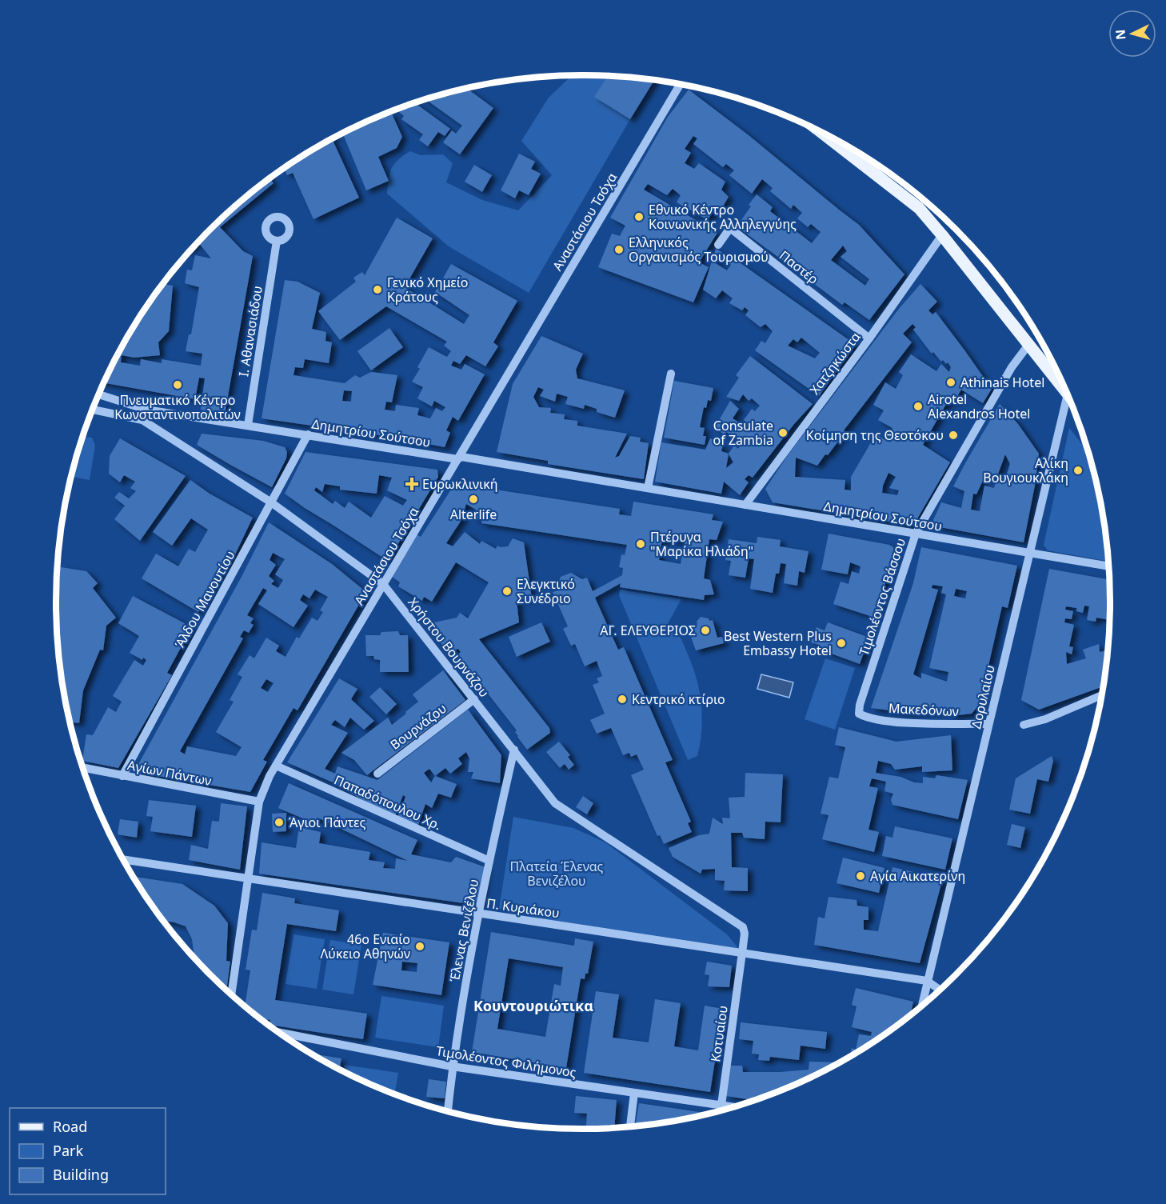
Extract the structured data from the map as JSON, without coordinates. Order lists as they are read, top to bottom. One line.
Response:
{"streets":{"street":["Αναστάσιου Τσόχα","Παστέρ","Ι. Αθανασιάδου","Χατζηκώστα","Δημητρίου Σούτσου","Τιμολέοντος Βάσσου","Άλδου Μανουτίου","Χρήστου Βουρνάζου","Δορυλαίου","Μακεδόνων","Βουρνάζου","Αγίων Πάντων","Παπαδόπουλου Χρ.","Π. Κυριάκου","Έλενας Βενιζέλου","Κοτυαίου","Τιμoλέοντος Φιλήμονος"]},"crossings":[["Αναστάσιου Τσόχα","Δημητρίου Σούτσου"],["Αναστάσιου Τσόχα","Χρήστου Βουρνάζου"],["Αναστάσιου Τσόχα","Αγίων Πάντων"],["Αναστάσιου Τσόχα","Παπαδόπουλου Χρ."],["Αναστάσιου Τσόχα","Π. Κυριάκου"],["Παστέρ","Χατζηκώστα"],["Ι. Αθανασιάδου","Δημητρίου Σούτσου"],["Χατζηκώστα","Δημητρίου Σούτσου"],["Δημητρίου Σούτσου","Τιμολέοντος Βάσσου"],["Δημητρίου Σούτσου","Άλδου Μανουτίου"],["Δημητρίου Σούτσου","Δορυλαίου"],["Τιμολέοντος Βάσσου","Μακεδόνων"],["Άλδου Μανουτίου","Χρήστου Βουρνάζου"],["Άλδου Μανουτίου","Αγίων Πάντων"],["Χρήστου Βουρνάζου","Βουρνάζου"],["Χρήστου Βουρνάζου","Π. Κυριάκου"],["Χρήστου Βουρνάζου","Έλενας Βενιζέλου"],["Χρήστου Βουρνάζου","Κοτυαίου"],["Δορυλαίου","Μακεδόνων"],["Δορυλαίου","Π. Κυριάκου"],["Παπαδόπουλου Χρ.","Έλενας Βενιζέλου"],["Π. Κυριάκου","Έλενας Βενιζέλου"],["Π. Κυριάκου","Κοτυαίου"],["Έλενας Βενιζέλου","Τιμoλέοντος Φιλήμονος"],["Κοτυαίου","Τιμoλέοντος Φιλήμονος"]],"districts":["Κουντουριώτικα"],"parks":["Πλατεία Έλενας Βενιζέλου"],"places":{"other":["Εθνικό Κέντρο Κοινωνικής Αλληλεγγύης","Ελληνικός Οργανισμός Τουρισμού","Γενικό Χημείο Κράτους","Athinais Hotel","Πνευματικό Κέντρο Κωνσταντινοπολιτών","Airotel Alexandros Hotel","Consulate of Zambia","Κοίμηση της Θεοτόκου","Αλίκη Βουγιουκλάκη","Alterlife","Πτέρυγα \"Μαρίκα Ηλιάδη\"","Ελεγκτικό Συνέδριο","ΑΓ. ΕΛΕΥΘΕΡΙΟΣ","Best Western Plus Embassy Hotel","Κεντρικό κτίριο","Άγιοι Πάντες","Αγία Αικατερίνη","46ο Ενιαίο Λύκειο Αθηνών"],"health":["Ευρωκλινική"]},"legend":["Road","Park","Building"],"north":"left"}
